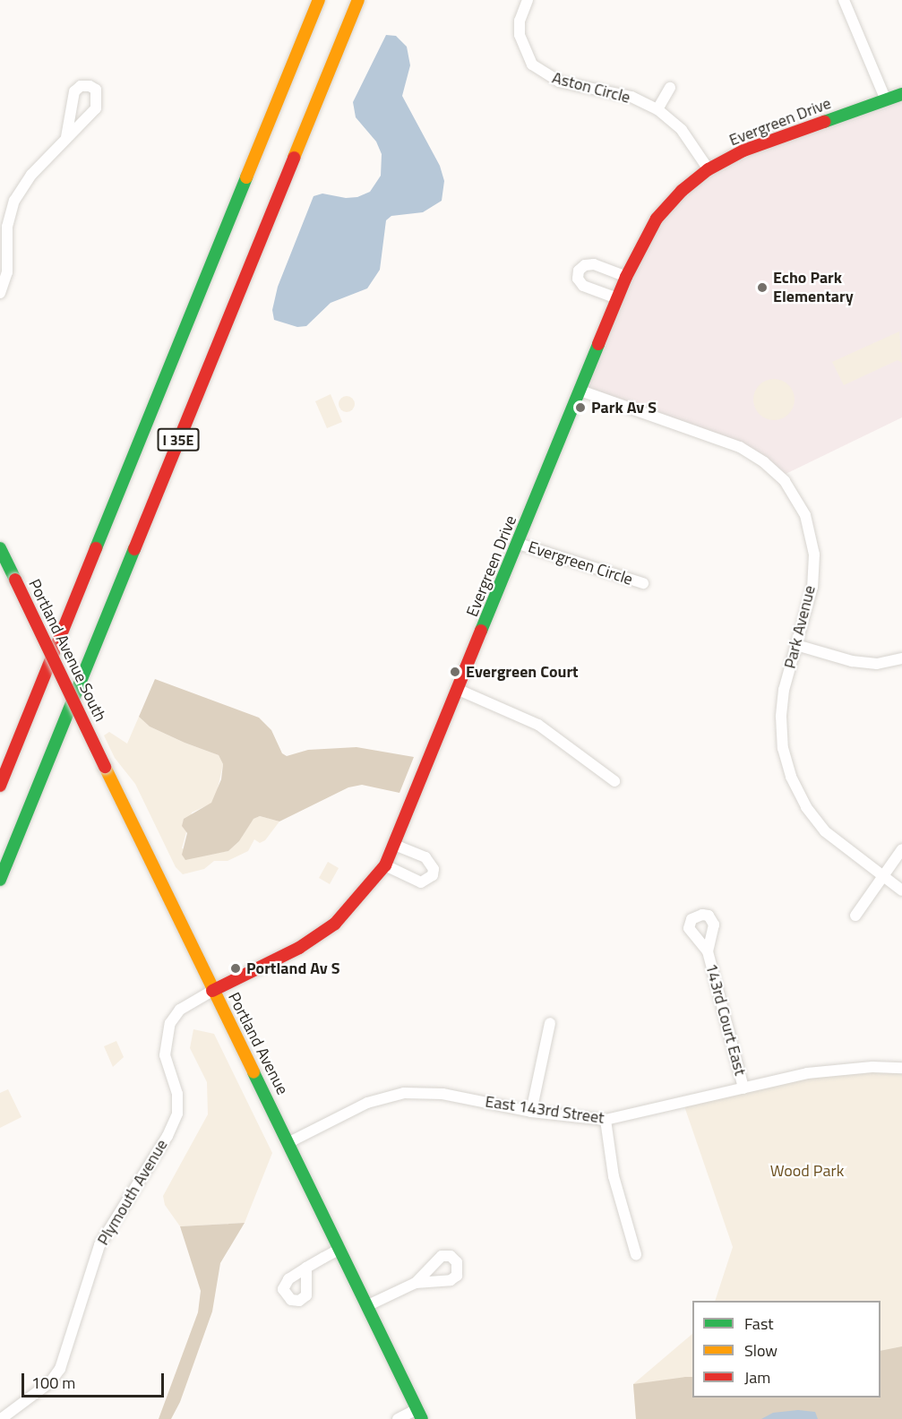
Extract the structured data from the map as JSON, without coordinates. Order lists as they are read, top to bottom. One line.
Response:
{"streets":{"main road":["Evergreen Drive","I 35E","Portland Avenue South","Portland Avenue"],"street":["Aston Circle","Evergreen Circle","Park Avenue","143rd Court East","East 143rd Street","Plymouth Avenue"]},"crossings":[["Aston Circle","Evergreen Drive"],["Evergreen Drive","Evergreen Circle"],["Evergreen Drive","Park Avenue"],["Evergreen Drive","Portland Avenue"],["Evergreen Drive","Plymouth Avenue"],["Portland Avenue South","Portland Avenue"],["143rd Court East","East 143rd Street"],["Portland Avenue","East 143rd Street"],["Portland Avenue","Plymouth Avenue"]],"parks":["Wood Park"],"places":["Echo Park Elementary","Park Av S","Evergreen Court","Portland Av S"],"legend":["Fast","Slow","Jam"],"scale_bar":"100 m"}
